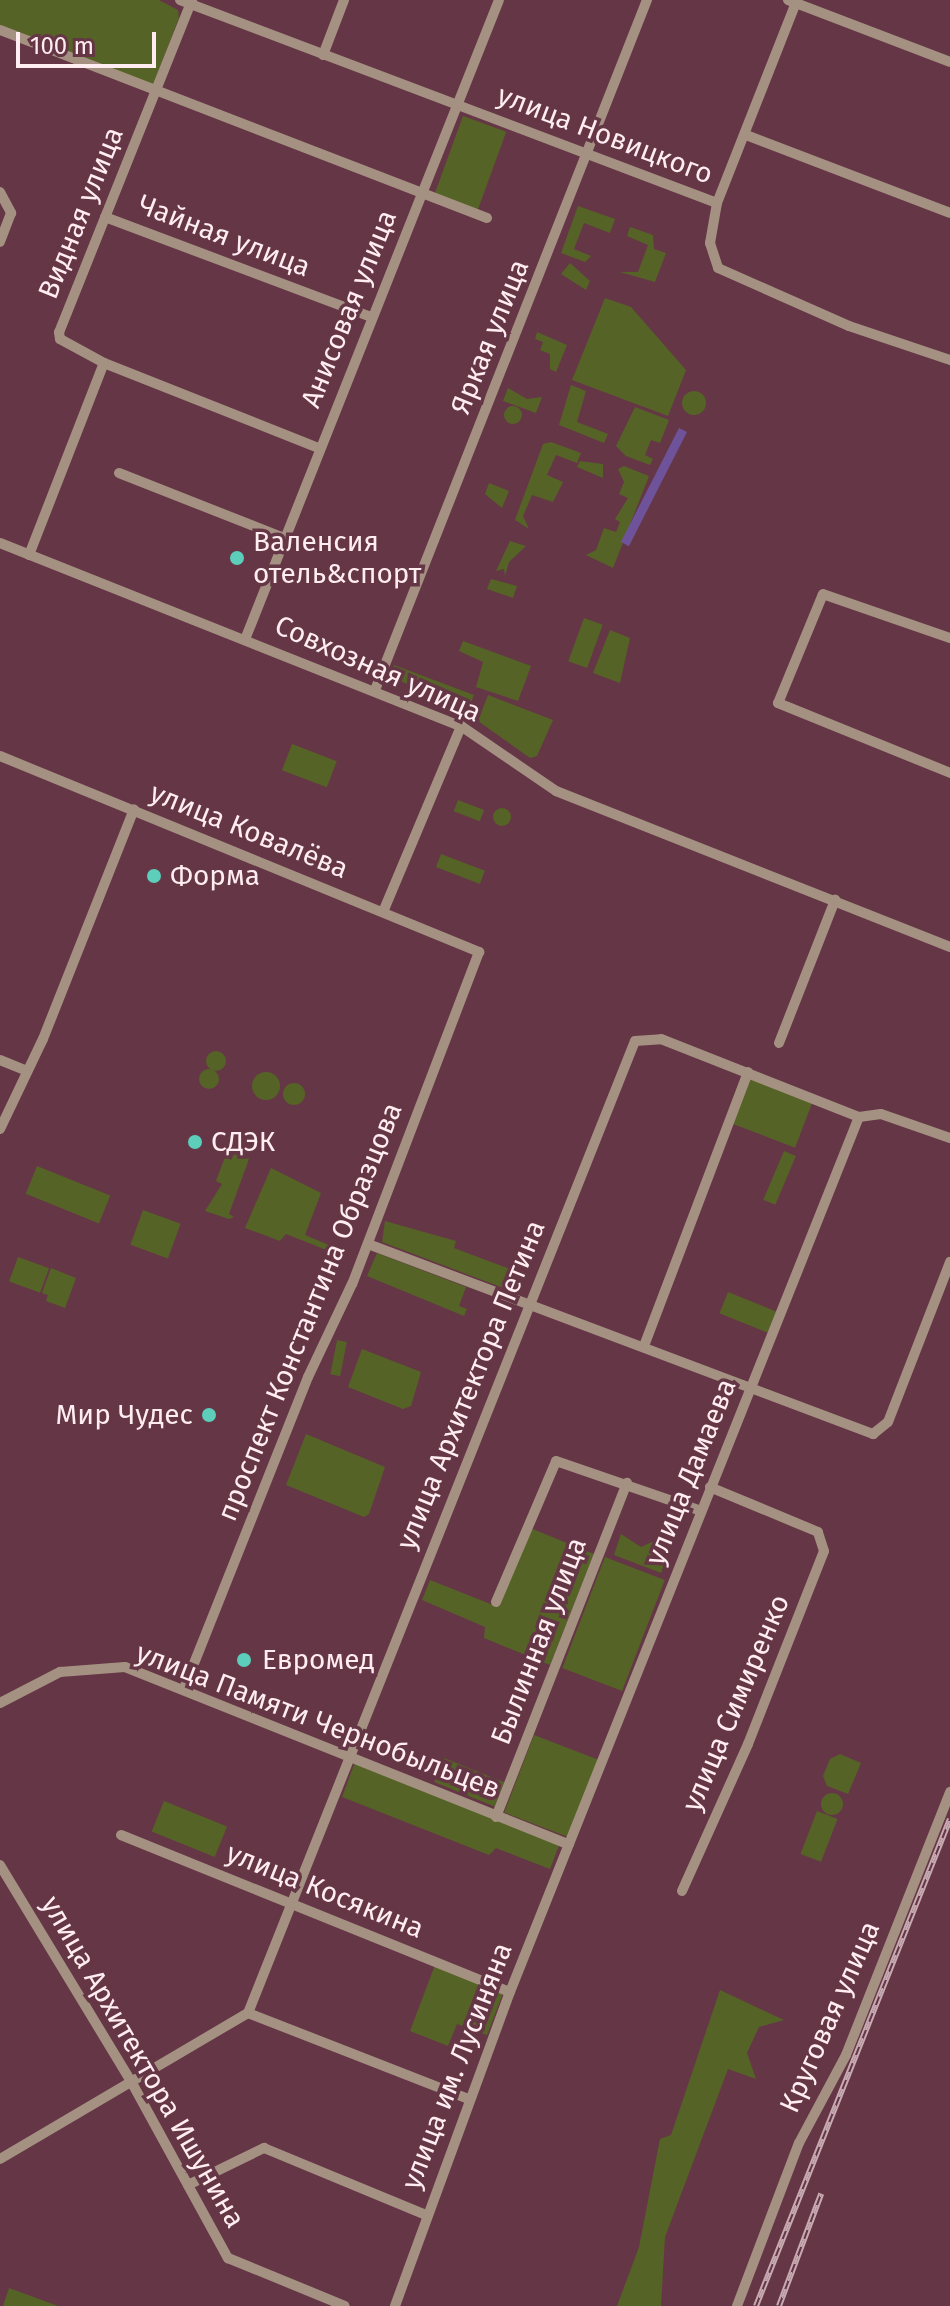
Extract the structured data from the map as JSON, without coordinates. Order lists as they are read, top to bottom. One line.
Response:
{"streets":{"street":["улица Новицкого","Видная улица","Чайная улица","Анисовая улица","Яркая улица","Совхозная улица","улица Ковалёва","проспект Константина Образцова","улица Архитектора Петина","улица Дамаева","Былинная улица","улица Симиренко","улица Памяти Чернобыльцев","улица Косякина","Круговая улица","улица Архитектора Ишунина","улица им. Лусиняна"]},"crossings":[["улица Новицкого","Видная улица"],["улица Новицкого","Анисовая улица"],["улица Новицкого","Яркая улица"],["Видная улица","Чайная улица"],["Видная улица","Анисовая улица"],["Чайная улица","Анисовая улица"],["Анисовая улица","Совхозная улица"],["Яркая улица","Совхозная улица"],["улица Ковалёва","проспект Константина Образцова"],["проспект Константина Образцова","улица Памяти Чернобыльцев"],["улица Архитектора Петина","улица Памяти Чернобыльцев"],["улица Архитектора Петина","улица Косякина"],["улица Дамаева","улица Симиренко"],["улица Дамаева","улица Памяти Чернобыльцев"],["улица Дамаева","улица им. Лусиняна"],["Былинная улица","улица Памяти Чернобыльцев"],["улица Памяти Чернобыльцев","улица им. Лусиняна"],["улица Косякина","улица им. Лусиняна"]],"places":["Валенсия отель&спорт","Форма","СДЭК","Мир Чудес","Евромед"],"scale_bar":"100 m"}
